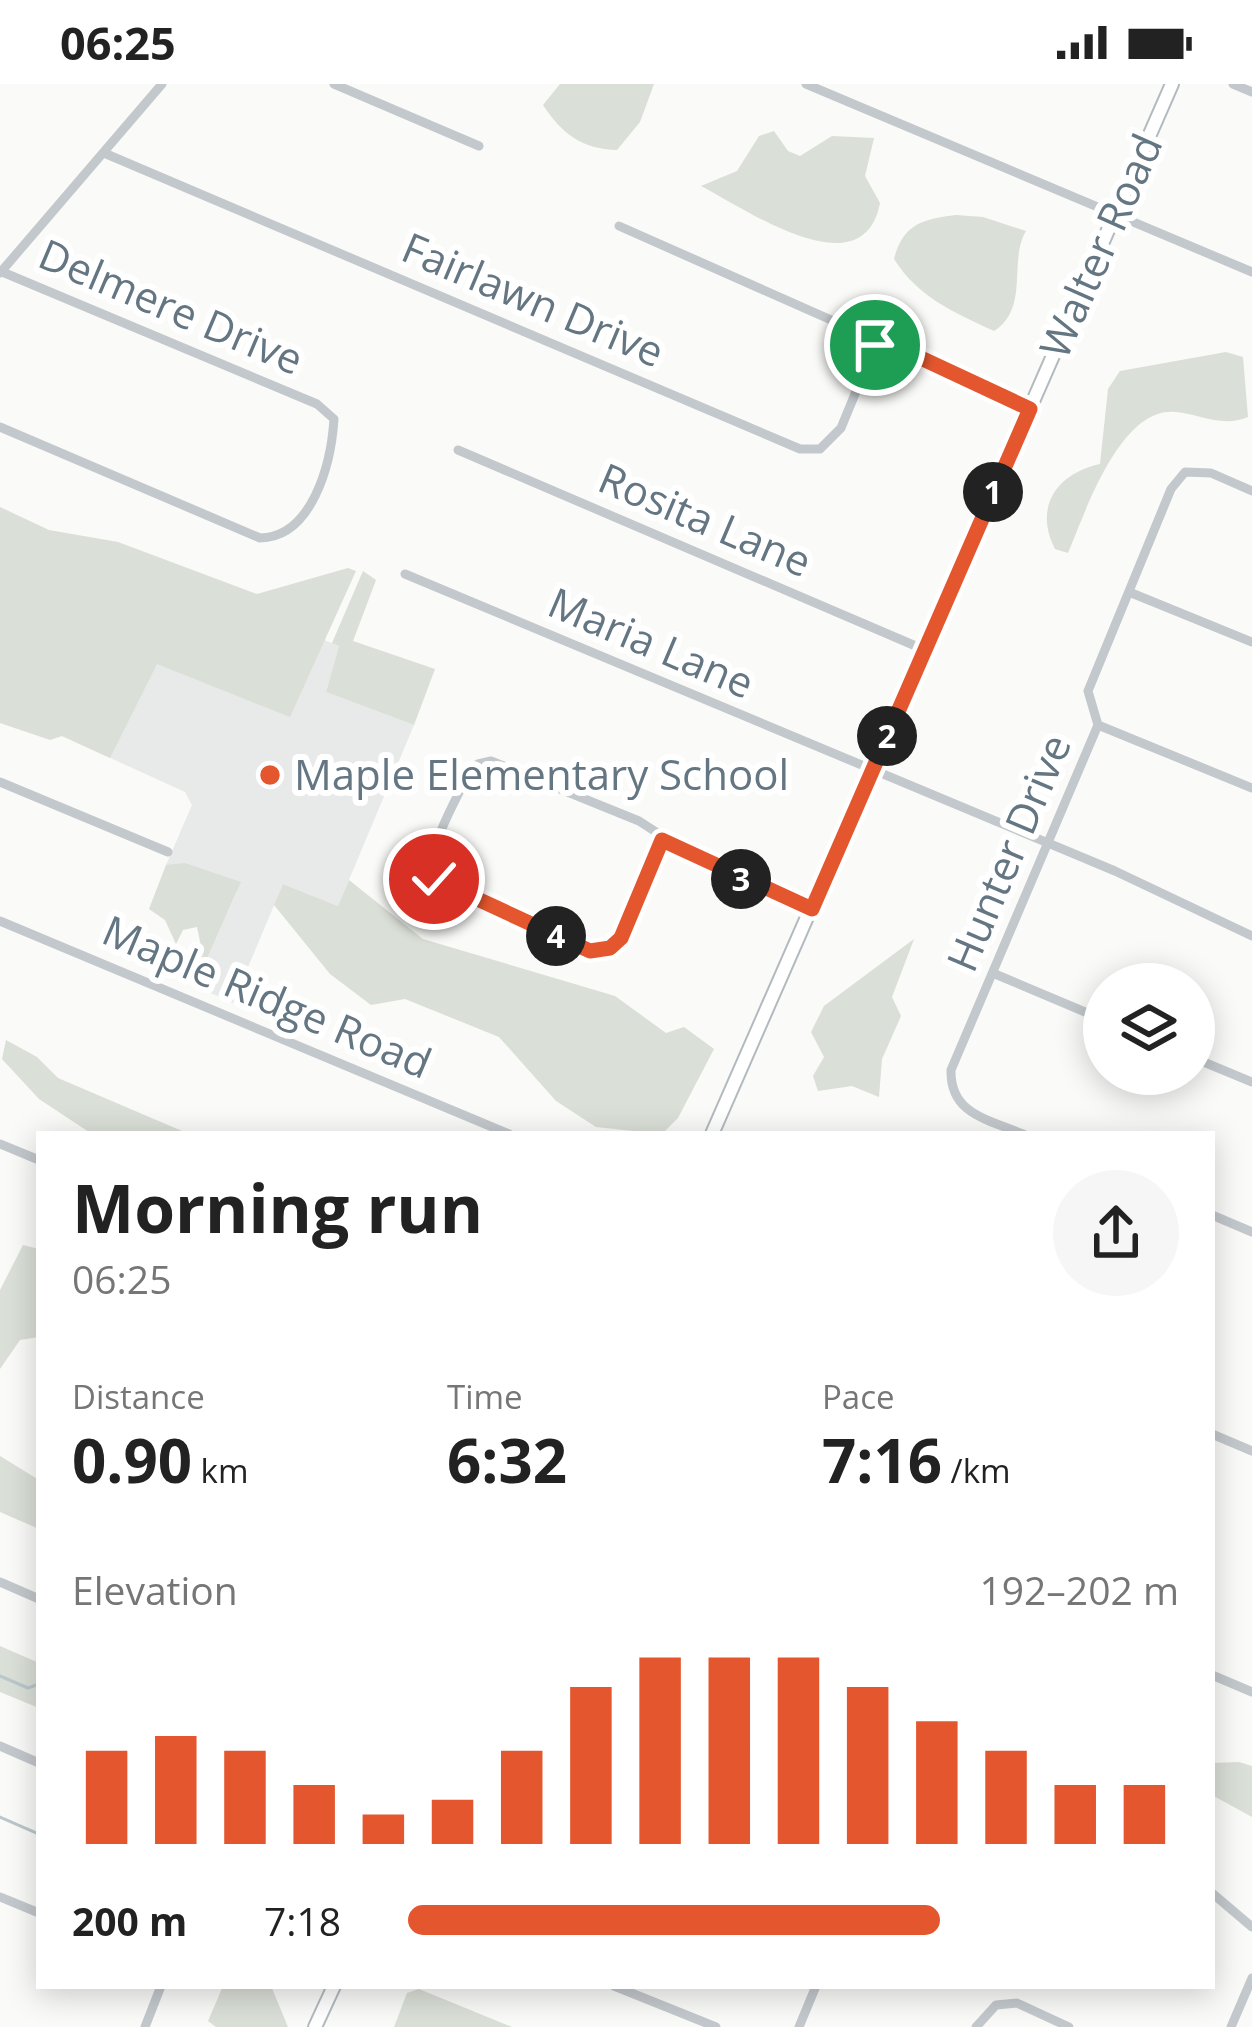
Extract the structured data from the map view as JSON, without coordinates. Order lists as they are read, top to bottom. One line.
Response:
{"streets":{"street":["Walter Road","Fairlawn Drive","Delmere Drive","Rosita Lane","Maria Lane","Hunter Drive","Maple Ridge Road"]},"crossings":[["Walter Road","Rosita Lane"],["Walter Road","Maria Lane"],["Maria Lane","Hunter Drive"]],"places":["Maple Elementary School"],"page":{"status":"06:25","pins":["1","2","3","4"],"heading":["Morning run","06:25"],"stats":[["Distance","0.90 km"],["Time","6:32"],["Pace","7:16 /km"]],"chart":["Elevation","192–202 m"],"list":[{"name":"200 m","note":"7:18"}]}}
